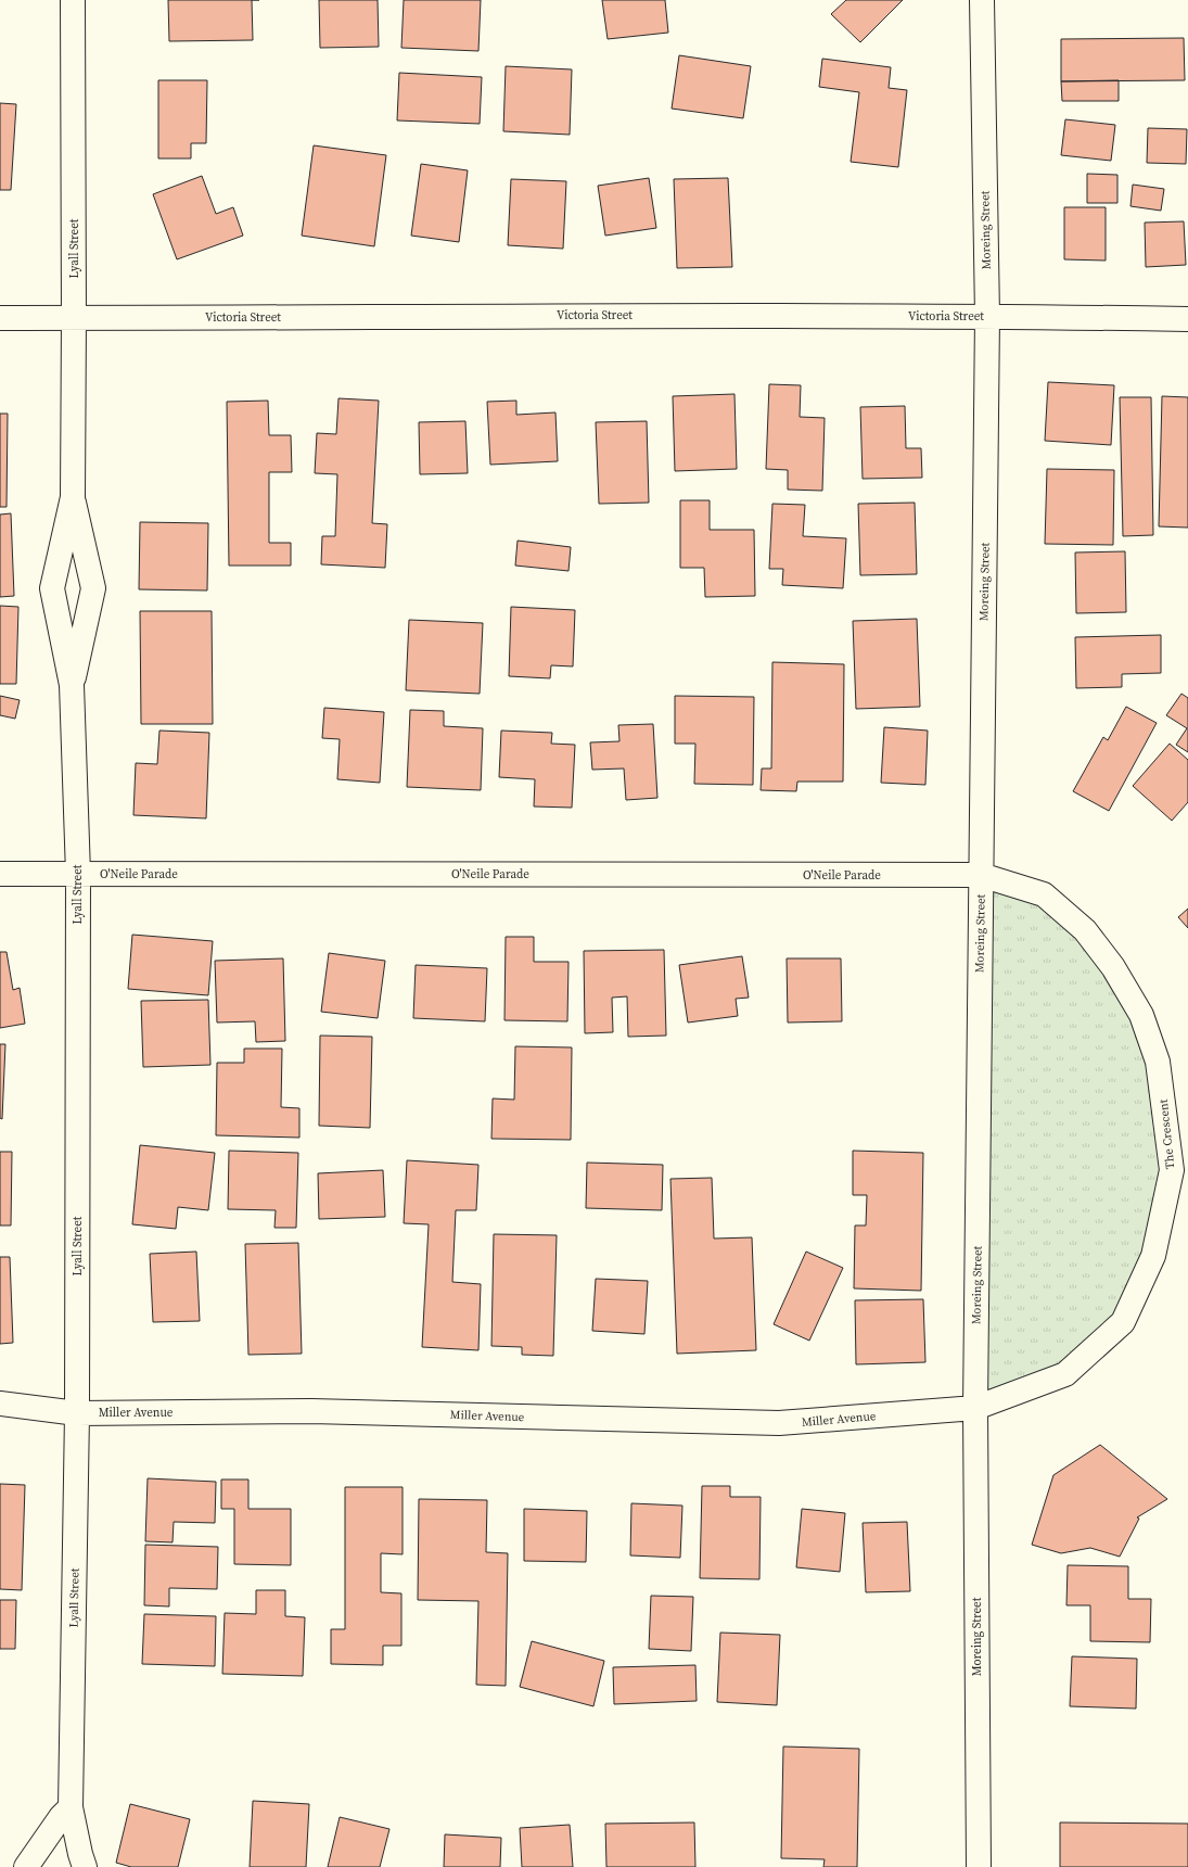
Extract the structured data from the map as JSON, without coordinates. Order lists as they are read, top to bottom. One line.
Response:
{"streets":{"street":["Moreing Street","Lyall Street","Victoria Street","O'Neile Parade","The Crescent","Miller Avenue"]},"crossings":[["Moreing Street","Victoria Street"],["Moreing Street","O'Neile Parade"],["Moreing Street","The Crescent"],["Moreing Street","Miller Avenue"],["Lyall Street","Victoria Street"],["Lyall Street","O'Neile Parade"],["Lyall Street","Miller Avenue"],["O'Neile Parade","The Crescent"],["The Crescent","Miller Avenue"]]}
